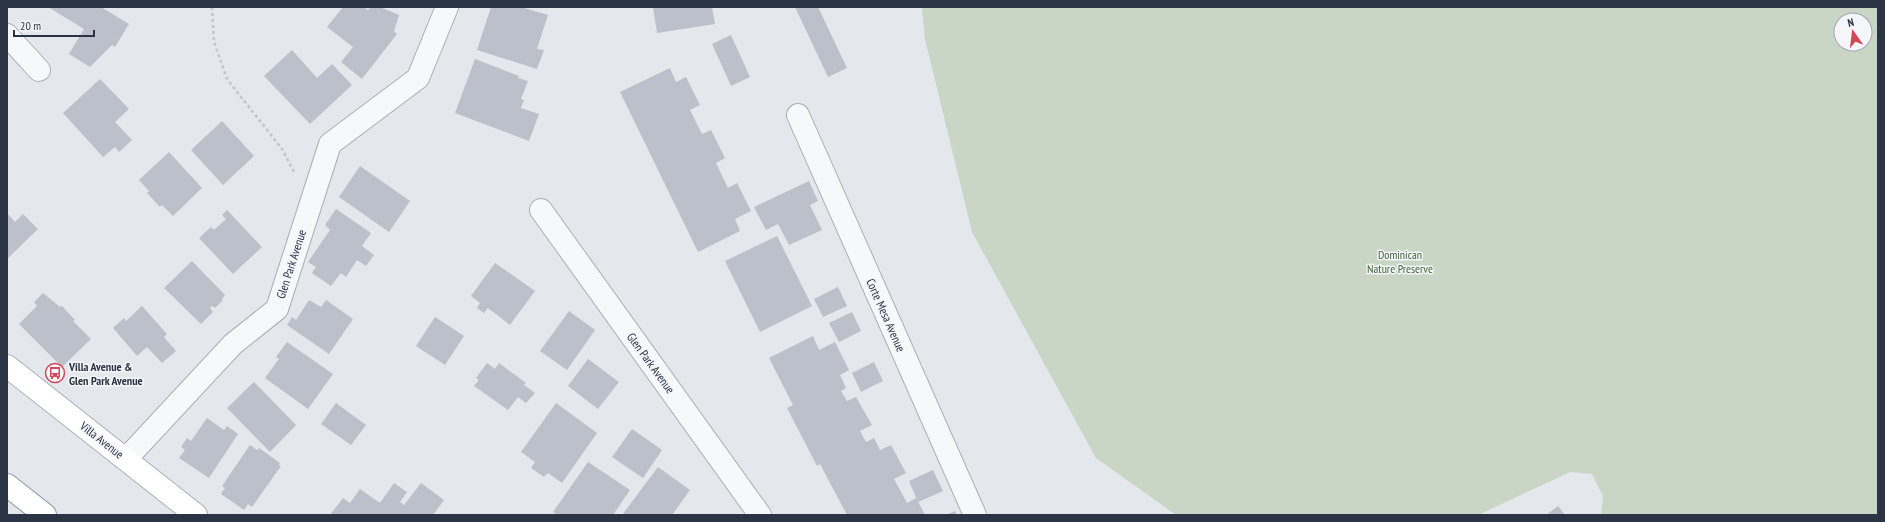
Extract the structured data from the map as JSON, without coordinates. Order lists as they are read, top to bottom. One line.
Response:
{"streets":{"main road":["Villa Avenue"],"street":["Glen Park Avenue","Corte Mesa Avenue"]},"crossings":[["Glen Park Avenue","Villa Avenue"]],"parks":["Dominican Nature Preserve"],"places":{"bus stop":["Villa Avenue & Glen Park Avenue"]},"scale_bar":"20 m","north":"top"}
